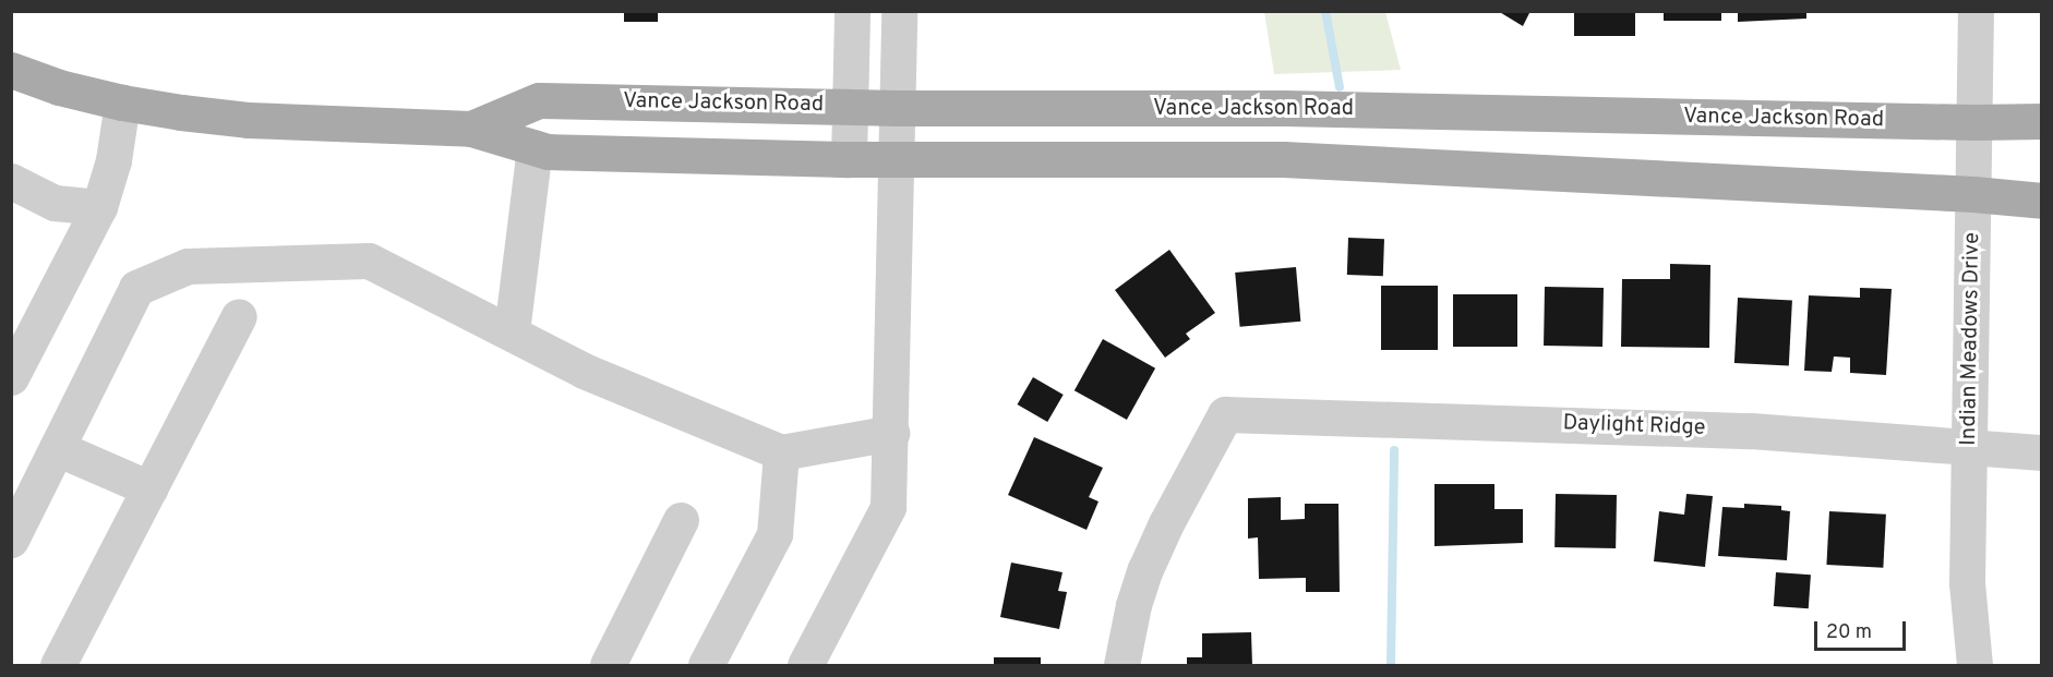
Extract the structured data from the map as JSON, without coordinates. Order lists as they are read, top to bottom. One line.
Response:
{"streets":{"main road":["Vance Jackson Road"],"street":["Indian Meadows Drive","Daylight Ridge"]},"crossings":[["Vance Jackson Road","Indian Meadows Drive"],["Indian Meadows Drive","Daylight Ridge"]],"scale_bar":"20 m"}
